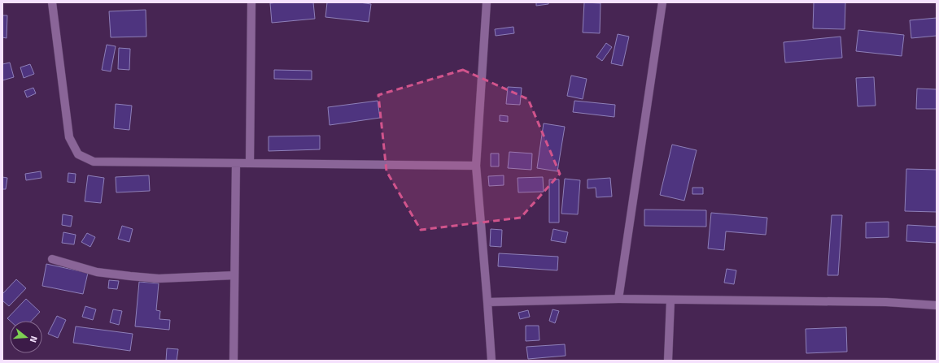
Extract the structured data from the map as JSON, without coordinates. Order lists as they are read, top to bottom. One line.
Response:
{"north":"right"}
